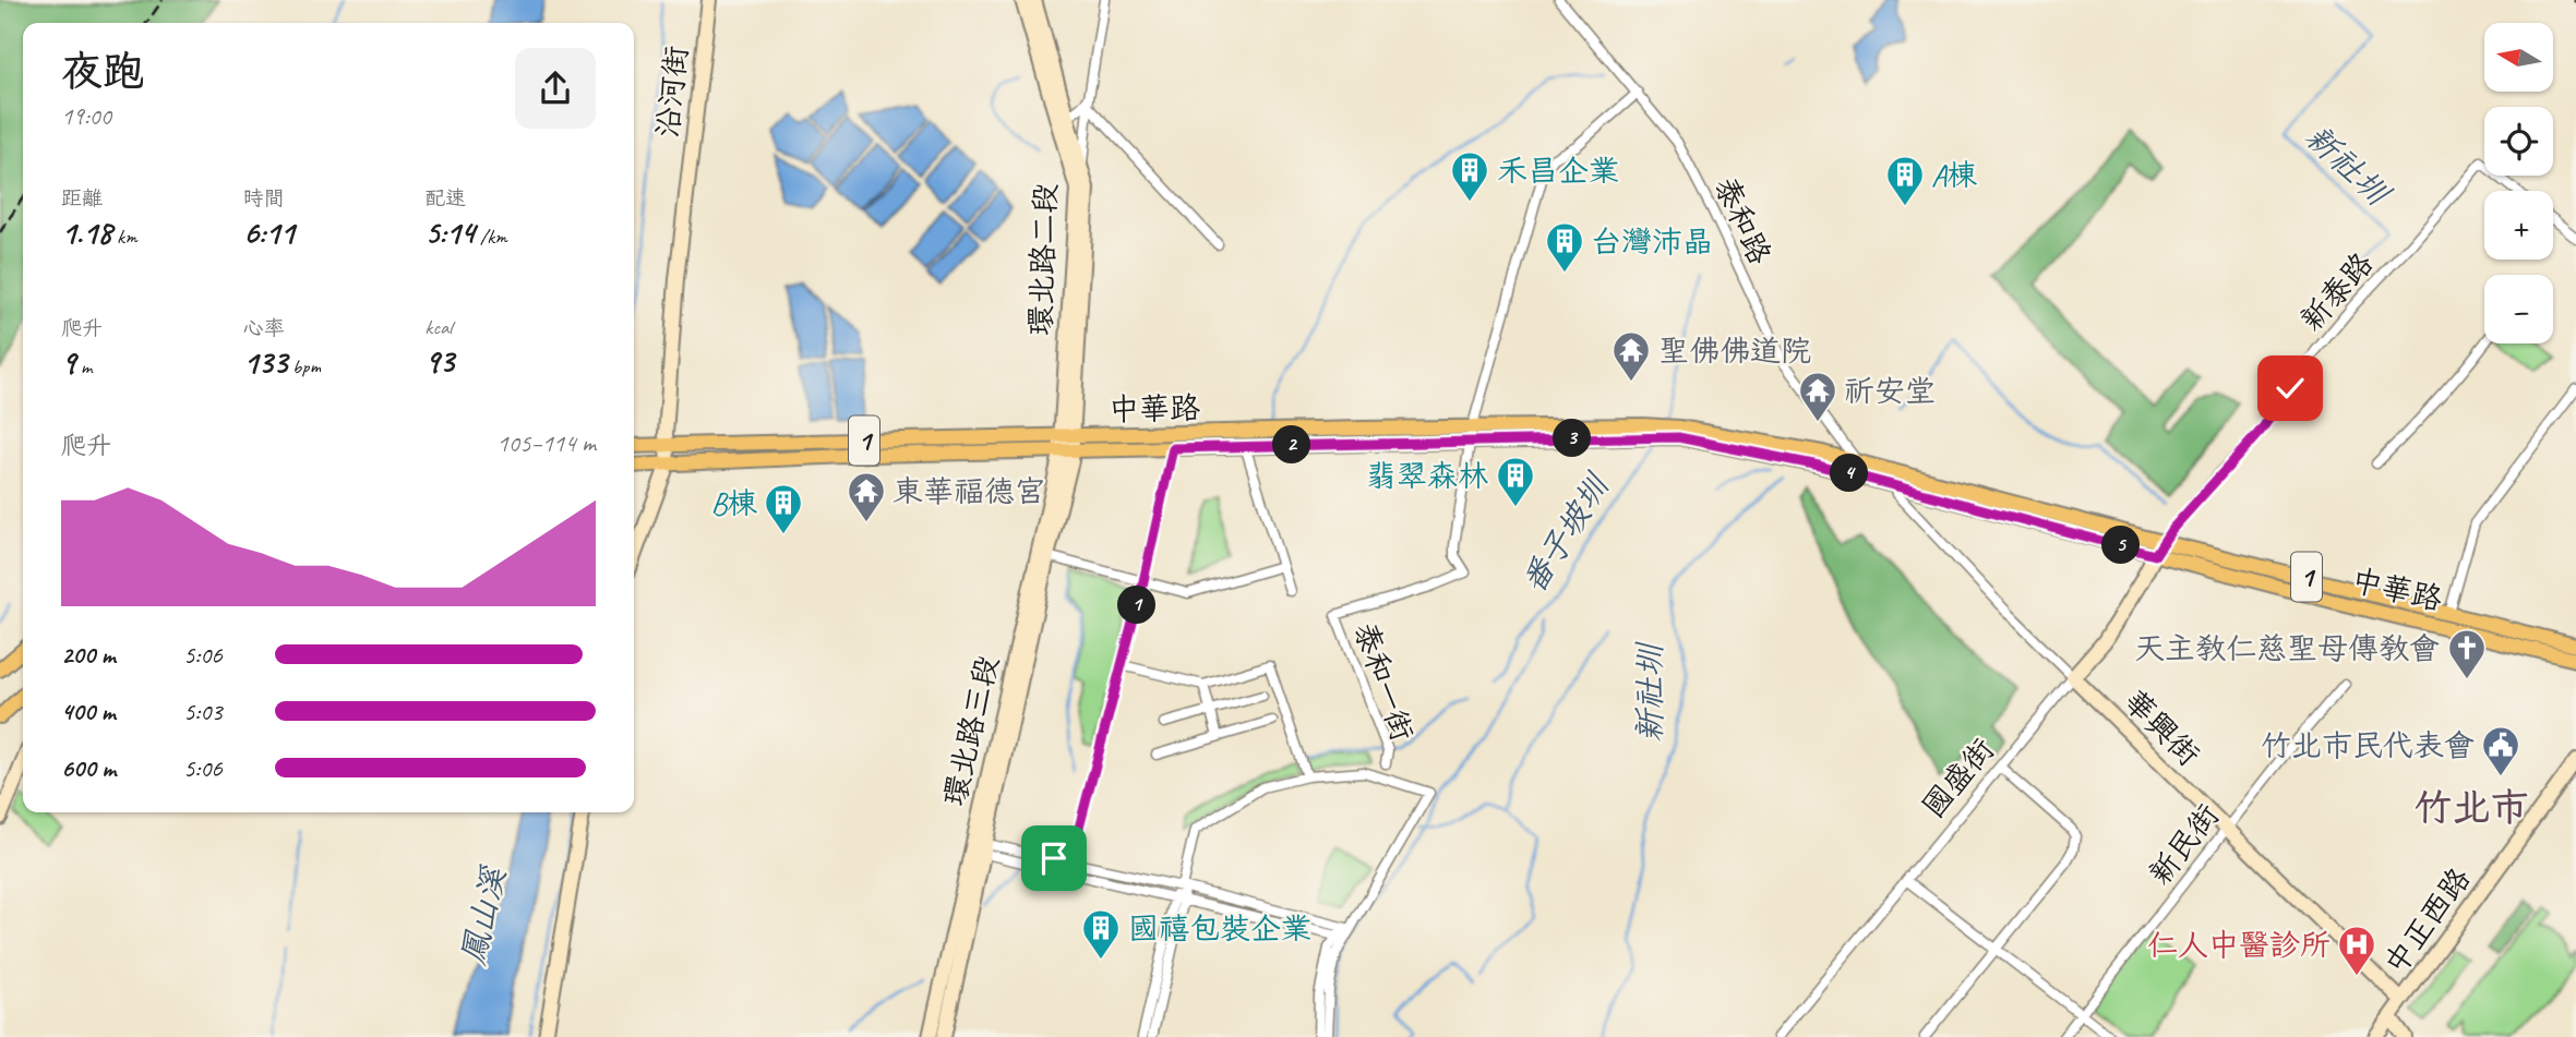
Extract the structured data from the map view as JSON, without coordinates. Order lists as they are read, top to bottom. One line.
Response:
{"streets":{"main road":["中華路","1"],"street":["沿河街","泰和路","環北路二段","新泰路","泰和一街","華興街","環北路三段","國盛街","新民街","中正西路"]},"crossings":[["沿河街","中華路"],["沿河街","1"],["泰和路","中華路"],["環北路二段","中華路"],["環北路二段","環北路三段"],["新泰路","中華路"],["新泰路","國盛街"],["中華路","1"],["中華路","泰和一街"],["中華路","華興街"],["中華路","環北路三段"],["中華路","國盛街"],["華興街","國盛街"],["華興街","新民街"],["華興街","中正西路"]],"districts":["竹北市"],"water":["新社圳","番子坡圳","鳳山溪"],"places":{"building":["禾昌企業","A棟","台灣沛晶","翡翠森林","B棟","國禧包裝企業"],"temple":["聖佛佛道院","祈安堂","東華福德宮"],"church":["天主教仁慈聖母傳教會"],"public building":["竹北市民代表會"],"hospital":["仁人中醫診所"]},"north":"left","page":{"map_buttons":["+","−"],"heading":["夜跑","19:00"],"stats":[["距離","1.18 km"],["時間","6:11"],["配速","5:14 /km"],["爬升","9 m"],["心率","133 bpm"],["kcal","93"]],"chart":["爬升","105–114 m"],"pins":["3","2","4","5","1"],"list":[{"name":"200 m","note":"5:06"},{"name":"400 m","note":"5:03"},{"name":"600 m","note":"5:06"}]}}
